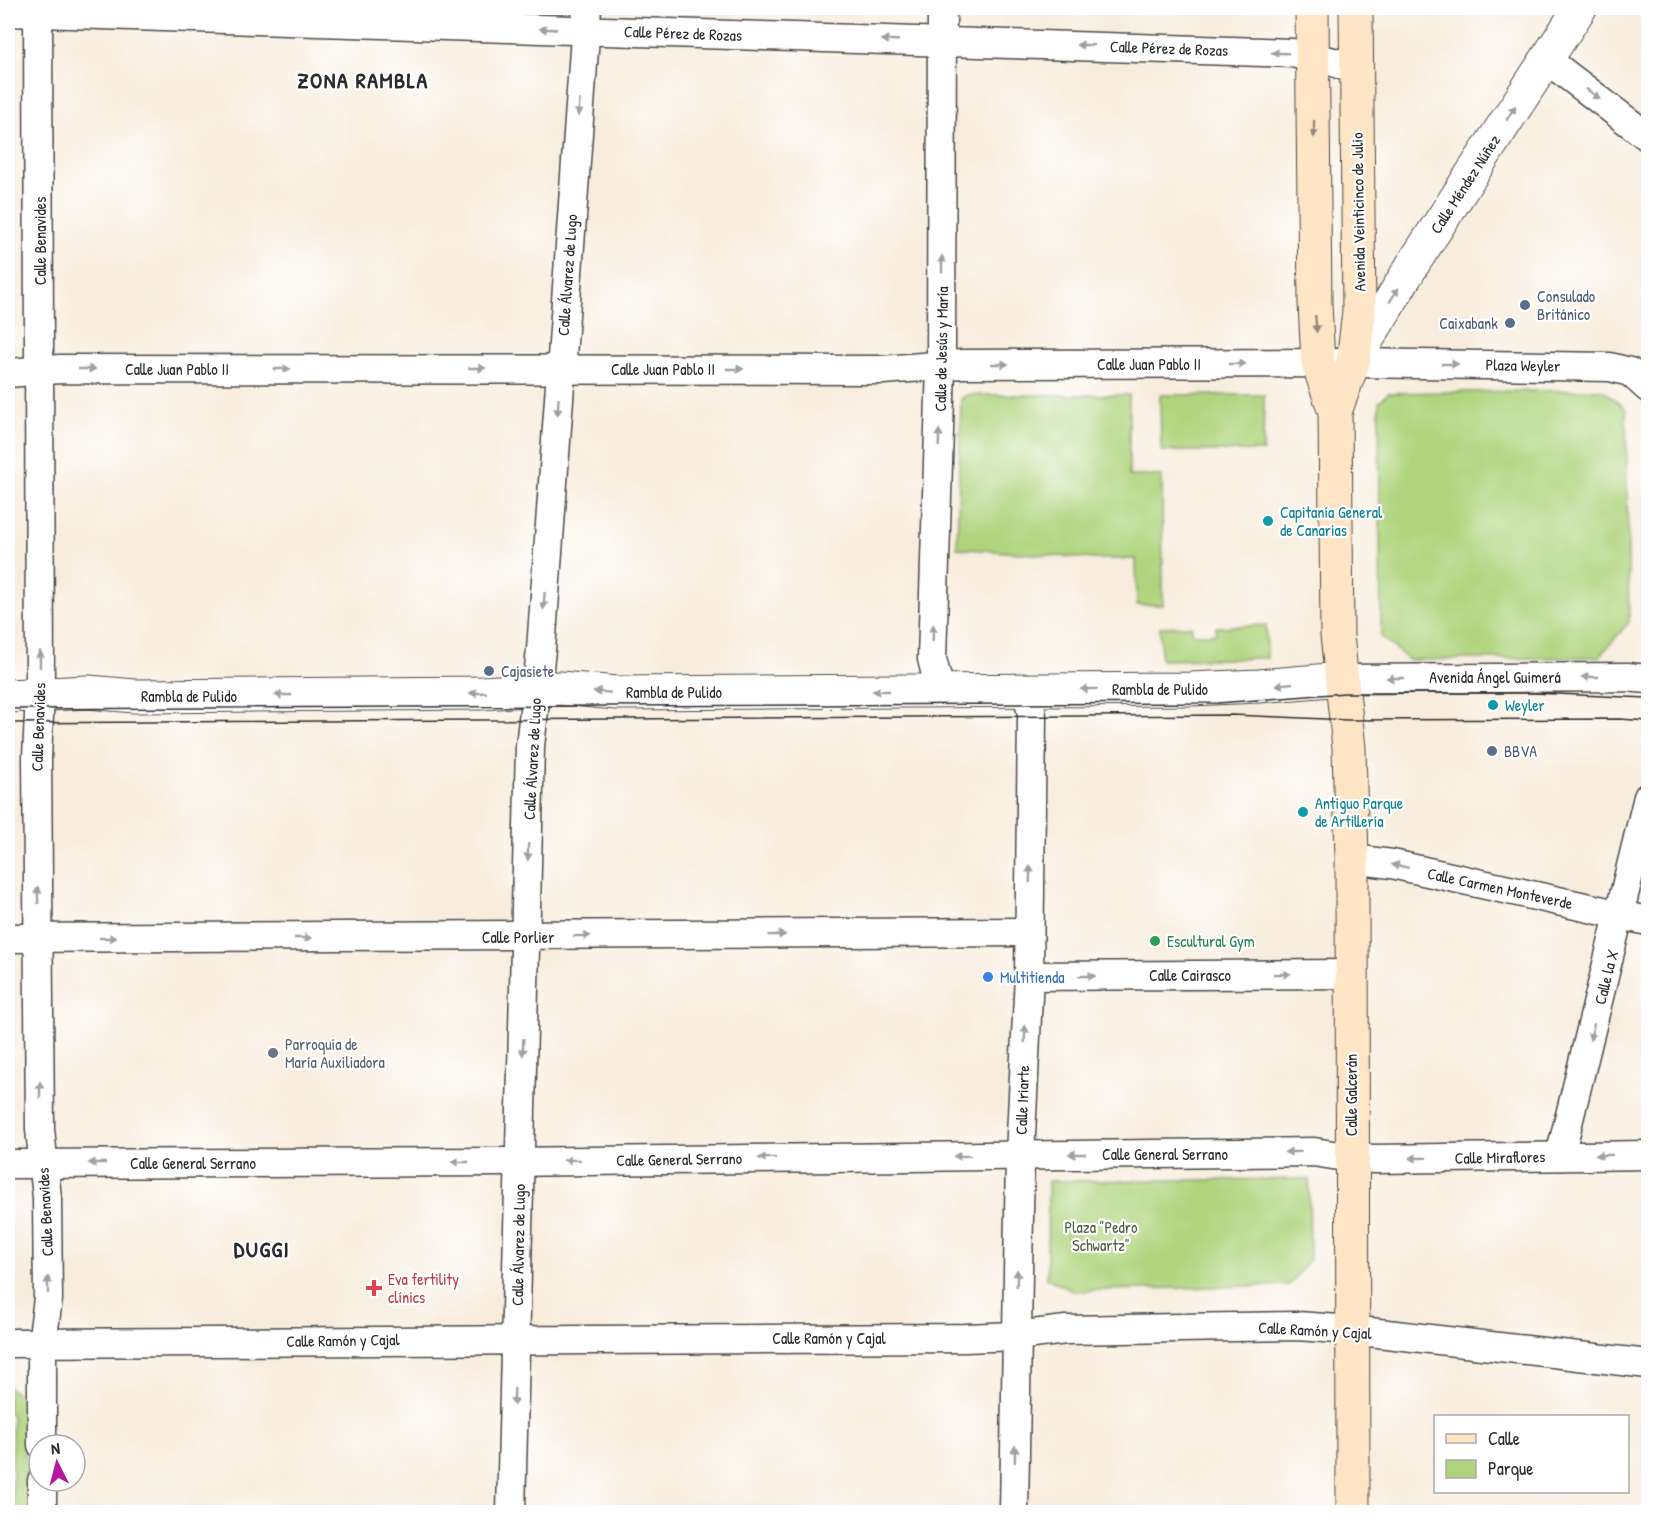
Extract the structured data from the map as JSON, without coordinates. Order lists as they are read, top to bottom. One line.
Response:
{"streets":{"main road":["Avenida Veinticinco de Julio","Calle Galcerán"],"street":["Calle Pérez de Rozas","Calle Méndez Núñez","Calle Benavides","Calle Álvarez de Lugo","Calle de Jesús y María","Calle Juan Pablo II","Plaza Weyler","Avenida Ángel Guimerá","Rambla de Pulido","Calle Carmen Monteverde","Calle Porlier","Calle Cairasco","Calle la X","Calle Iriarte","Calle General Serrano","Calle Miraflores","Calle Ramón y Cajal"]},"crossings":[["Calle Pérez de Rozas","Avenida Veinticinco de Julio"],["Calle Pérez de Rozas","Calle Benavides"],["Calle Pérez de Rozas","Calle Álvarez de Lugo"],["Calle Pérez de Rozas","Calle de Jesús y María"],["Calle Méndez Núñez","Avenida Veinticinco de Julio"],["Calle Méndez Núñez","Calle Juan Pablo II"],["Calle Méndez Núñez","Plaza Weyler"],["Avenida Veinticinco de Julio","Calle Juan Pablo II"],["Avenida Veinticinco de Julio","Plaza Weyler"],["Avenida Veinticinco de Julio","Avenida Ángel Guimerá"],["Avenida Veinticinco de Julio","Rambla de Pulido"],["Avenida Veinticinco de Julio","Calle Galcerán"],["Calle Benavides","Calle Juan Pablo II"],["Calle Benavides","Rambla de Pulido"],["Calle Benavides","Calle Porlier"],["Calle Benavides","Calle General Serrano"],["Calle Benavides","Calle Ramón y Cajal"],["Calle Álvarez de Lugo","Calle Juan Pablo II"],["Calle Álvarez de Lugo","Rambla de Pulido"],["Calle Álvarez de Lugo","Calle Porlier"],["Calle Álvarez de Lugo","Calle General Serrano"],["Calle Álvarez de Lugo","Calle Ramón y Cajal"],["Calle de Jesús y María","Calle Juan Pablo II"],["Calle de Jesús y María","Rambla de Pulido"],["Calle Juan Pablo II","Plaza Weyler"],["Avenida Ángel Guimerá","Rambla de Pulido"],["Avenida Ángel Guimerá","Calle Galcerán"],["Rambla de Pulido","Calle Galcerán"],["Rambla de Pulido","Calle Iriarte"],["Calle Carmen Monteverde","Calle la X"],["Calle Carmen Monteverde","Calle Galcerán"],["Calle Porlier","Calle Iriarte"],["Calle Cairasco","Calle Galcerán"],["Calle Cairasco","Calle Iriarte"],["Calle la X","Calle Miraflores"],["Calle Galcerán","Calle General Serrano"],["Calle Galcerán","Calle Miraflores"],["Calle Galcerán","Calle Ramón y Cajal"],["Calle Iriarte","Calle General Serrano"],["Calle Iriarte","Calle Ramón y Cajal"],["Calle General Serrano","Calle Miraflores"]],"one_way":["Calle Pérez de Rozas","Calle Méndez Núñez","Calle Benavides","Calle Álvarez de Lugo","Calle de Jesús y María","Calle Juan Pablo II","Plaza Weyler","Avenida Ángel Guimerá","Rambla de Pulido","Calle Carmen Monteverde","Calle Porlier","Calle Cairasco","Calle la X","Calle Iriarte","Calle General Serrano","Calle Miraflores"],"districts":["ZONA RAMBLA","DUGGI"],"parks":["Plaza \"Pedro Schwartz\""],"places":{"other":["Consulado Británico","Caixabank","Capitanía General de Canarias","Cajasiete","Weyler","BBVA","Antiguo Parque de Artillería","Escultural Gym","Multitienda","Parroquia de María Auxiliadora"],"health":["Eva fertility clínics"]},"legend":["Calle","Parque"],"north":"top"}
